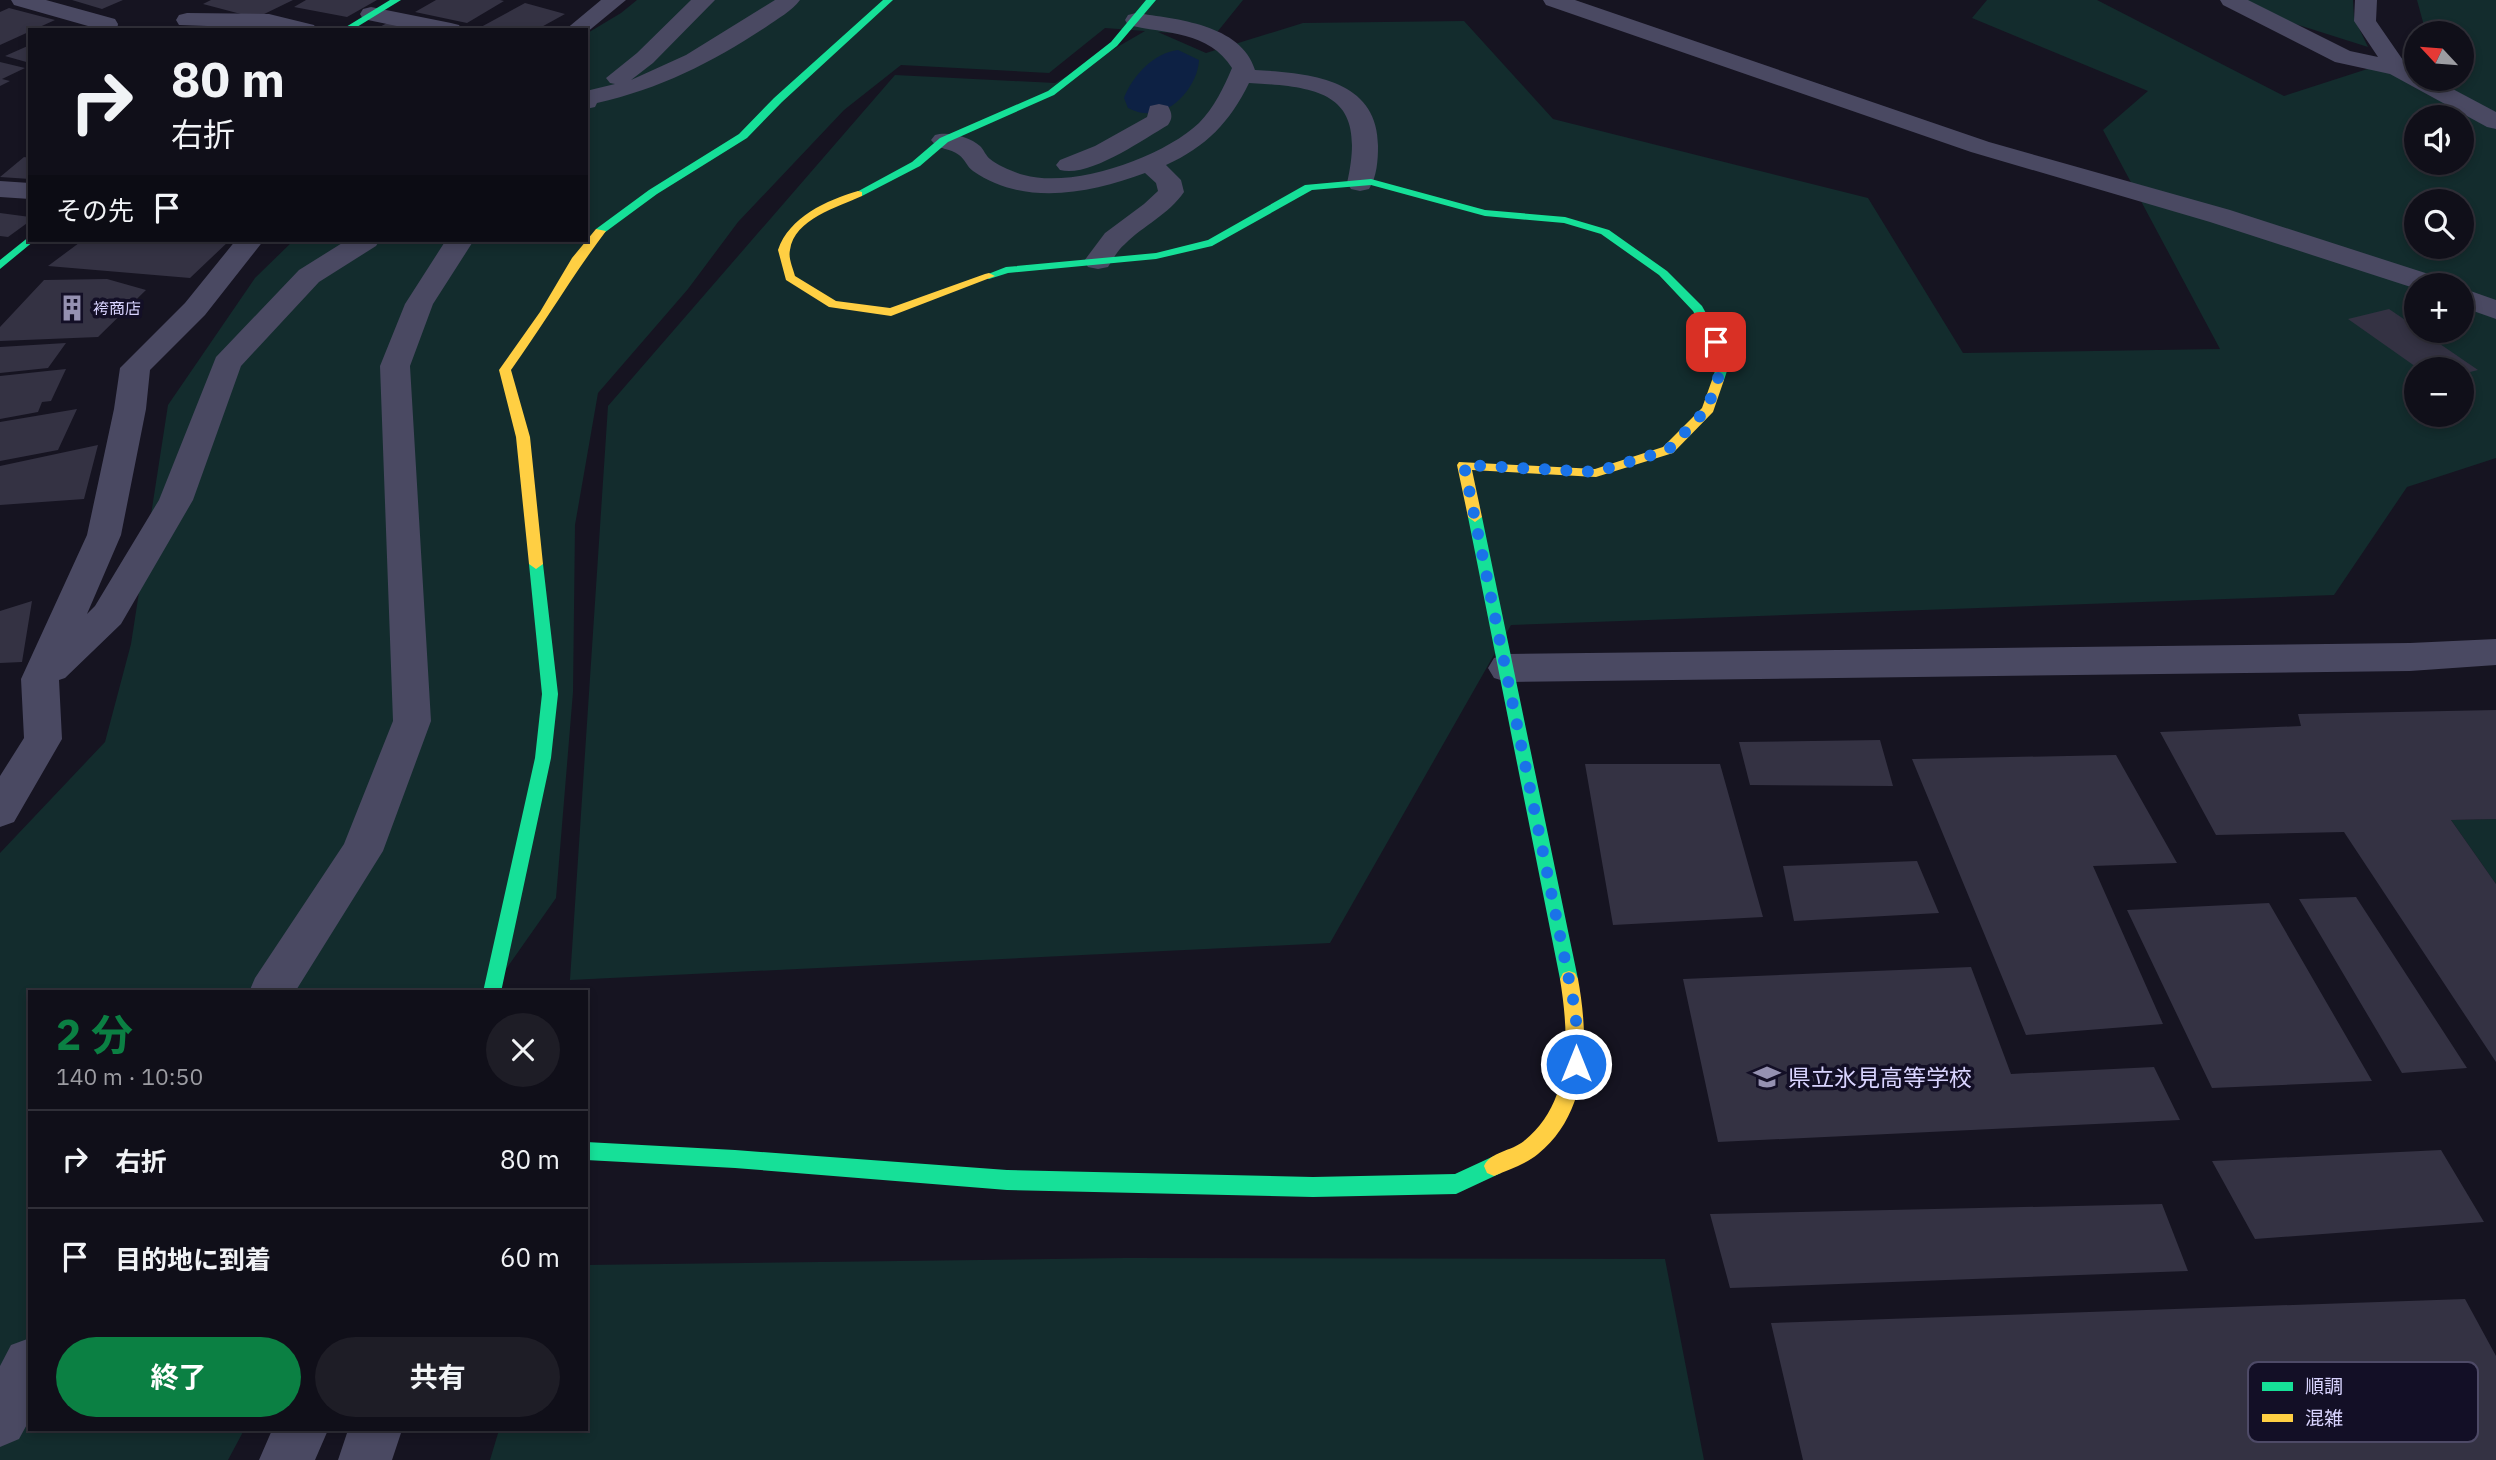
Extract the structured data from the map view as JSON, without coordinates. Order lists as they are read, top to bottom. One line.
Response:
{"places":{"building":["袴商店"],"school or university":["県立氷見高等学校"]},"legend":["順調","混雑"],"north":"top left","page":{"map_buttons":["+","−"],"turn":["80 m","右折"],"then":"その先","heading":["2 分","140 m · 10:50"],"list":[{"name":"右折","value":"80 m"},{"name":"目的地に到着","value":"60 m"}],"buttons":["終了","共有"]}}
